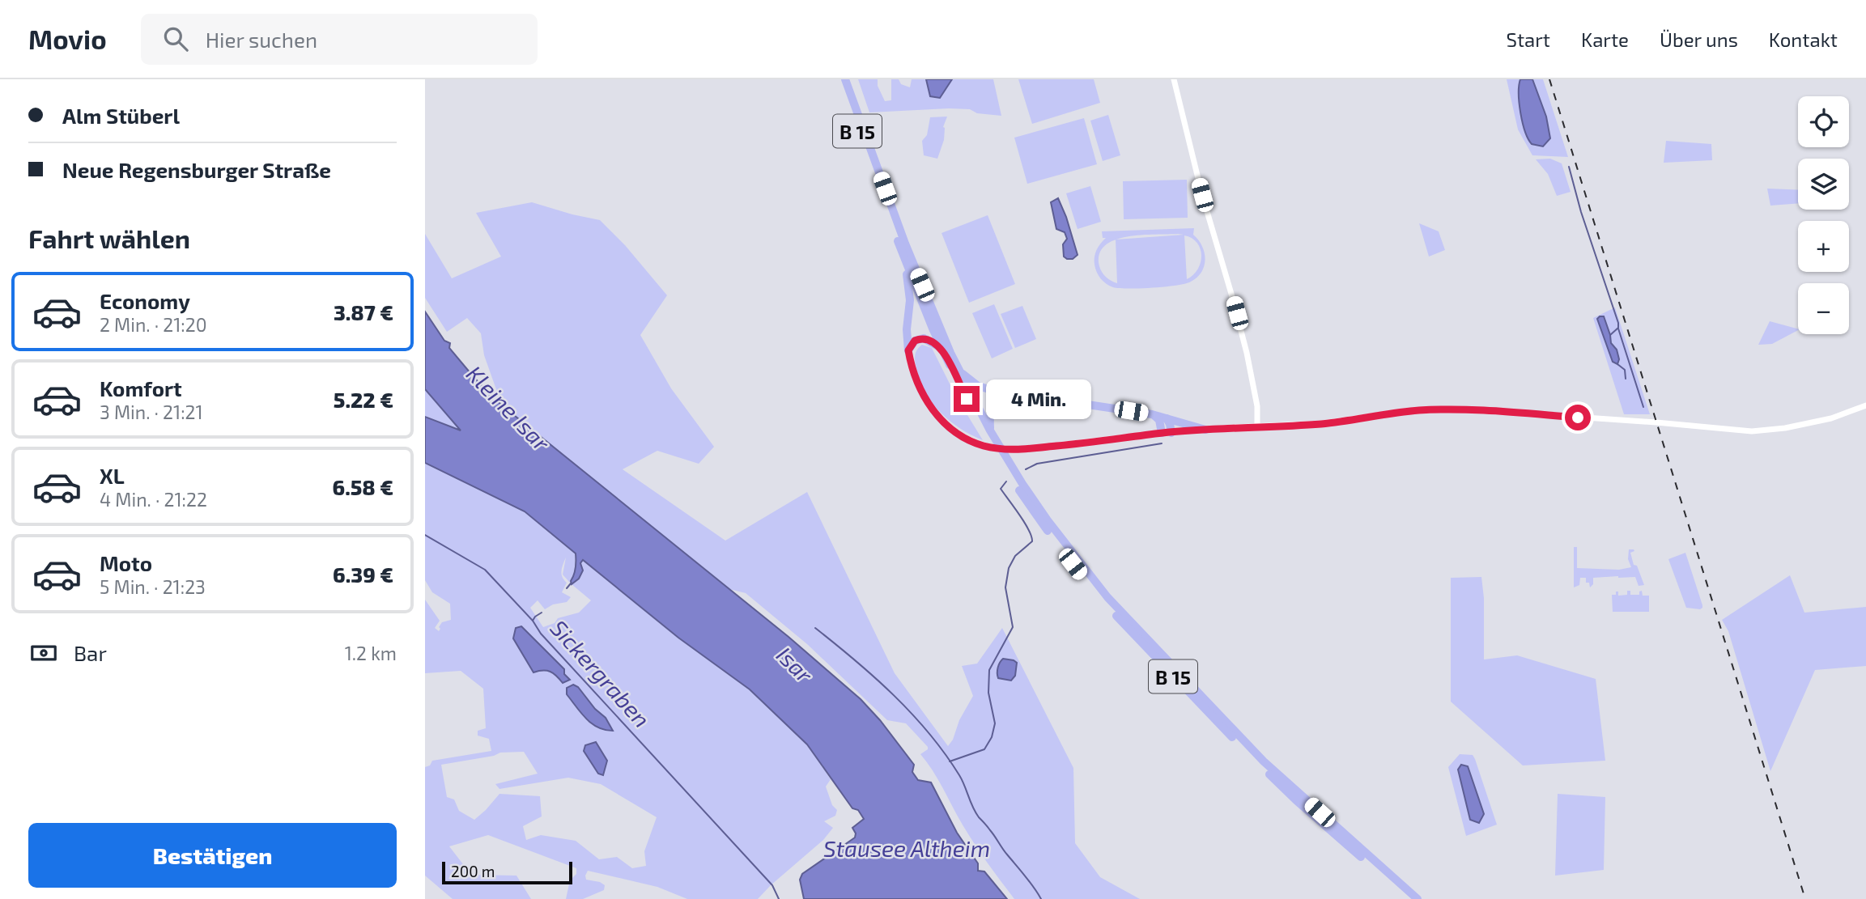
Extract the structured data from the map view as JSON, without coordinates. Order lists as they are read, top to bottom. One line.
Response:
{"streets":{"highway":["B 15"]},"water":["Kleine Isar","Isar","Sickergraben","Stausee Altheim"],"scale_bar":"200 m","page":{"header":"Movio","search":"Hier suchen","nav":["Start","Karte","Über uns","Kontakt"],"banner":["Alm Stüberl","Neue Regensburger Straße"],"map_buttons":["+","−"],"heading":"Fahrt wählen","list":[{"name":"Economy","note":"2 Min. · 21:20","value":"3.87 €"},{"name":"Komfort","note":"3 Min. · 21:21","value":"5.22 €"},{"name":"XL","note":"4 Min. · 21:22","value":"6.58 €"},{"name":"Moto","note":"5 Min. · 21:23","value":"6.39 €"}],"bubble":"4 Min.","pay":["Bar","1.2 km"],"buttons":"Bestätigen","scale":"200 m"}}
